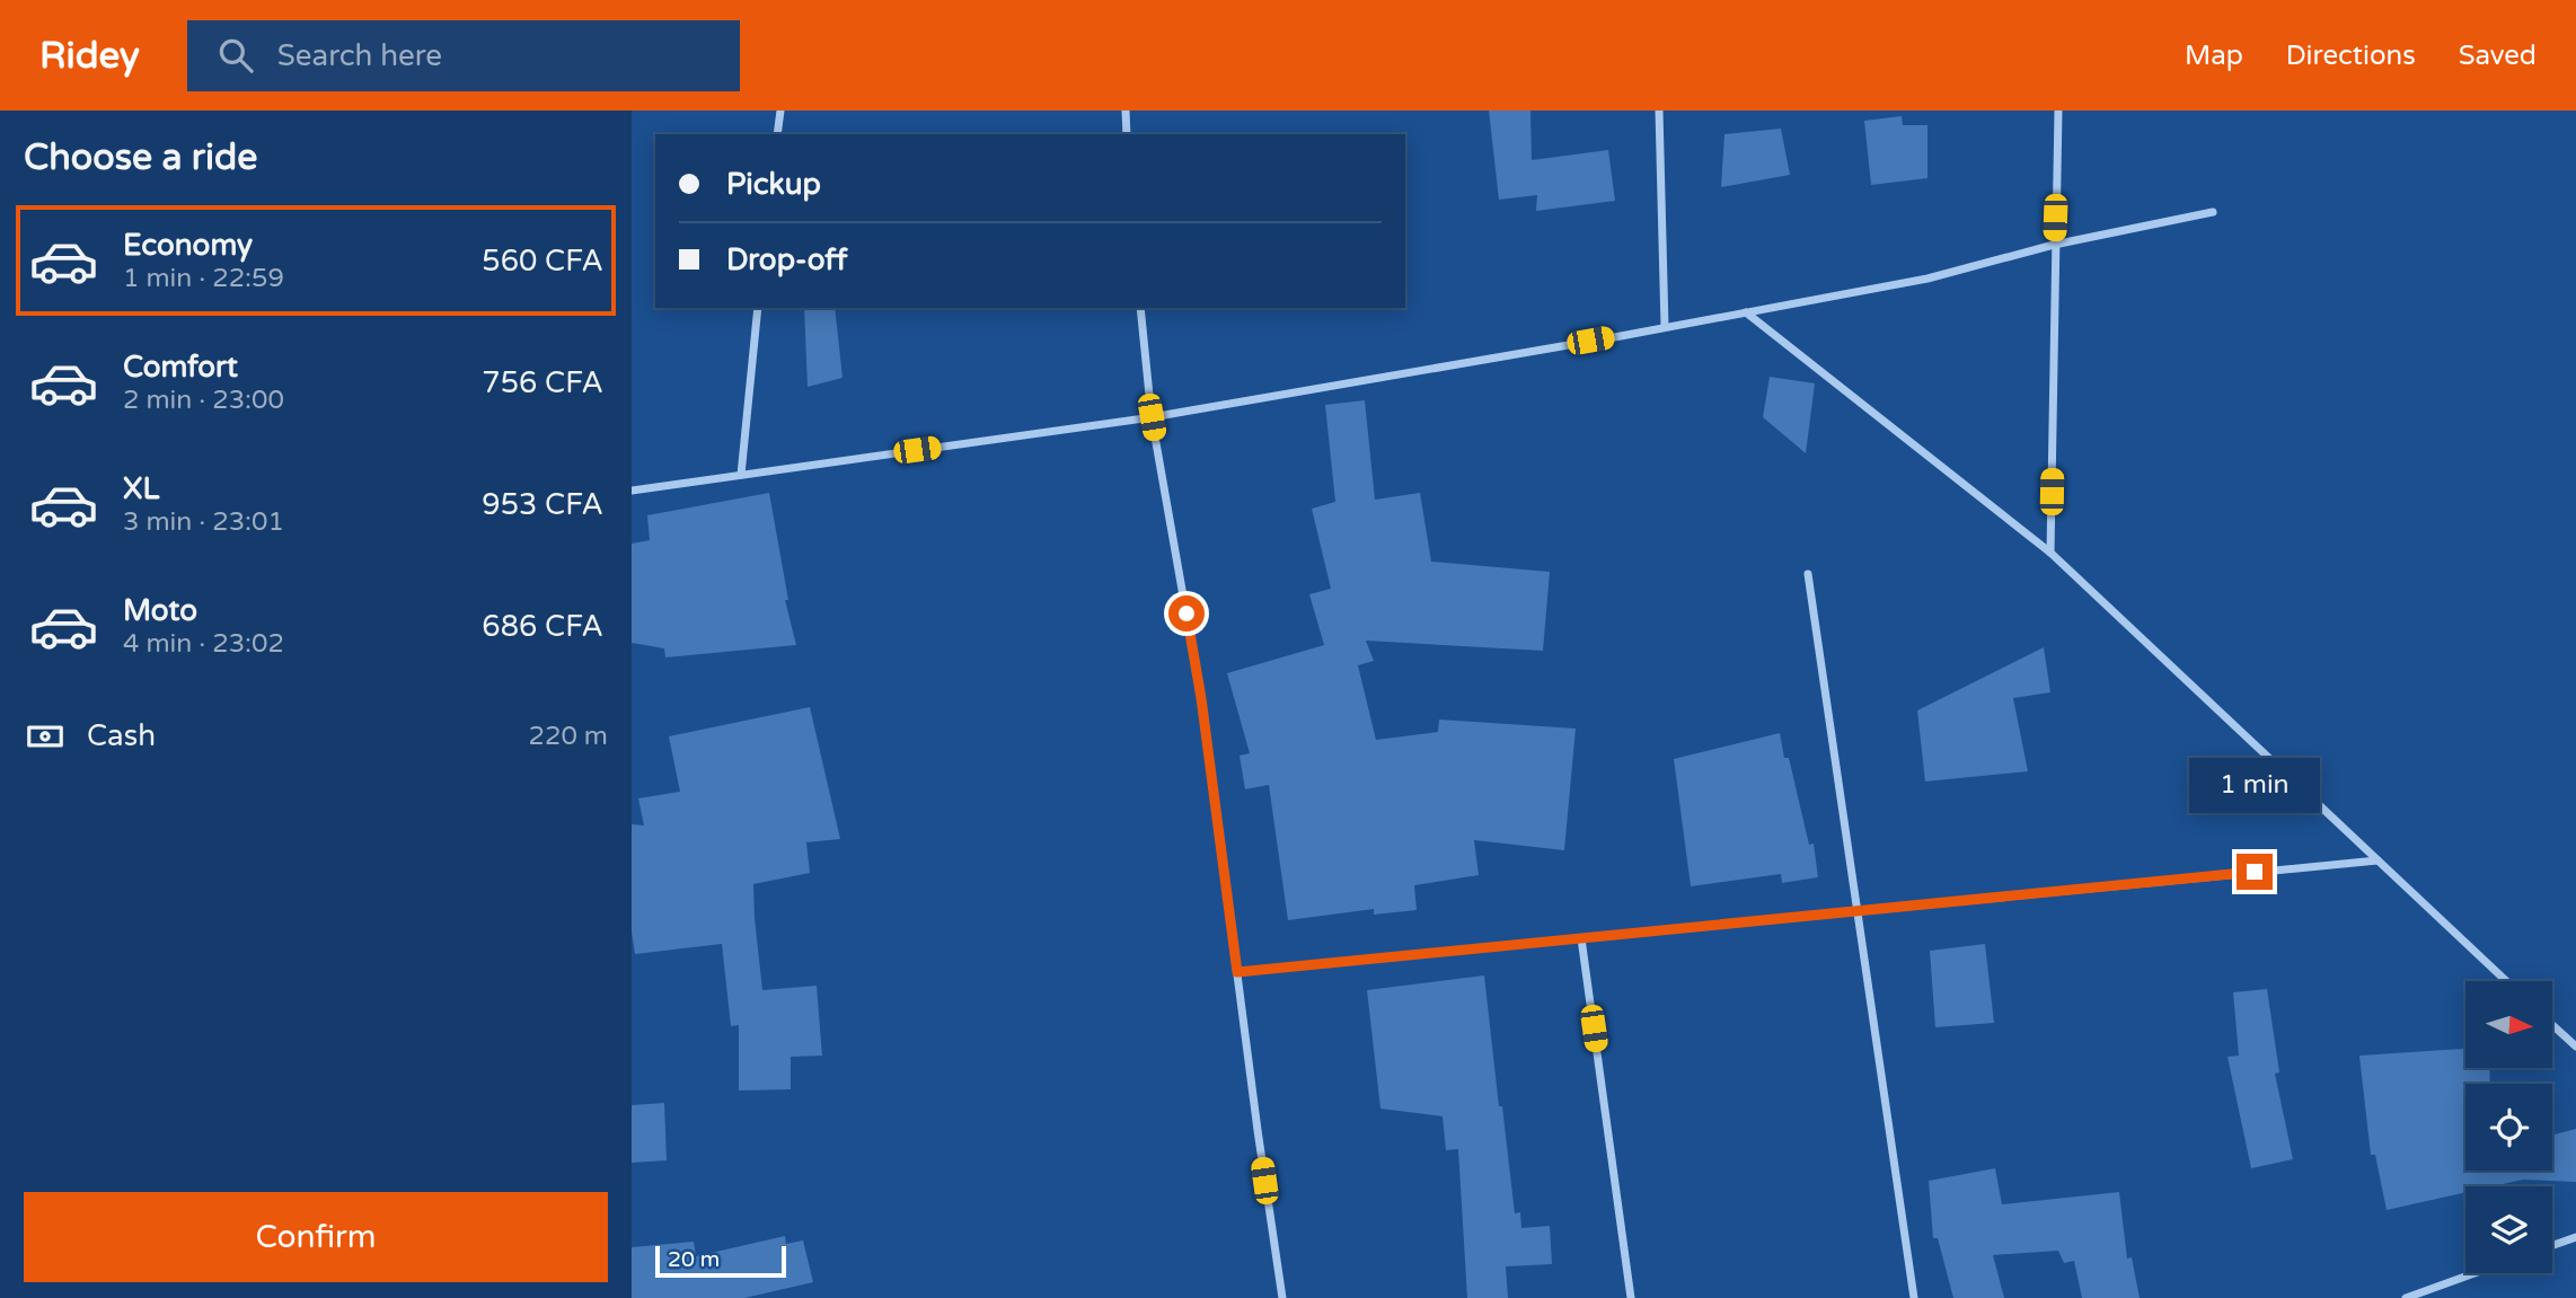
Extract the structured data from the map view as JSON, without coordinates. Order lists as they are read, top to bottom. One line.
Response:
{"scale_bar":"20 m","north":"right","page":{"header":"Ridey","search":"Search here","nav":["Map","Directions","Saved"],"heading":"Choose a ride","banner":["Pickup","Drop-off"],"list":[{"name":"Economy","note":"1 min · 22:59","value":"560 CFA"},{"name":"Comfort","note":"2 min · 23:00","value":"756 CFA"},{"name":"XL","note":"3 min · 23:01","value":"953 CFA"},{"name":"Moto","note":"4 min · 23:02","value":"686 CFA"}],"pay":["Cash","220 m"],"bubble":"1 min","buttons":"Confirm","scale":"20 m"}}
